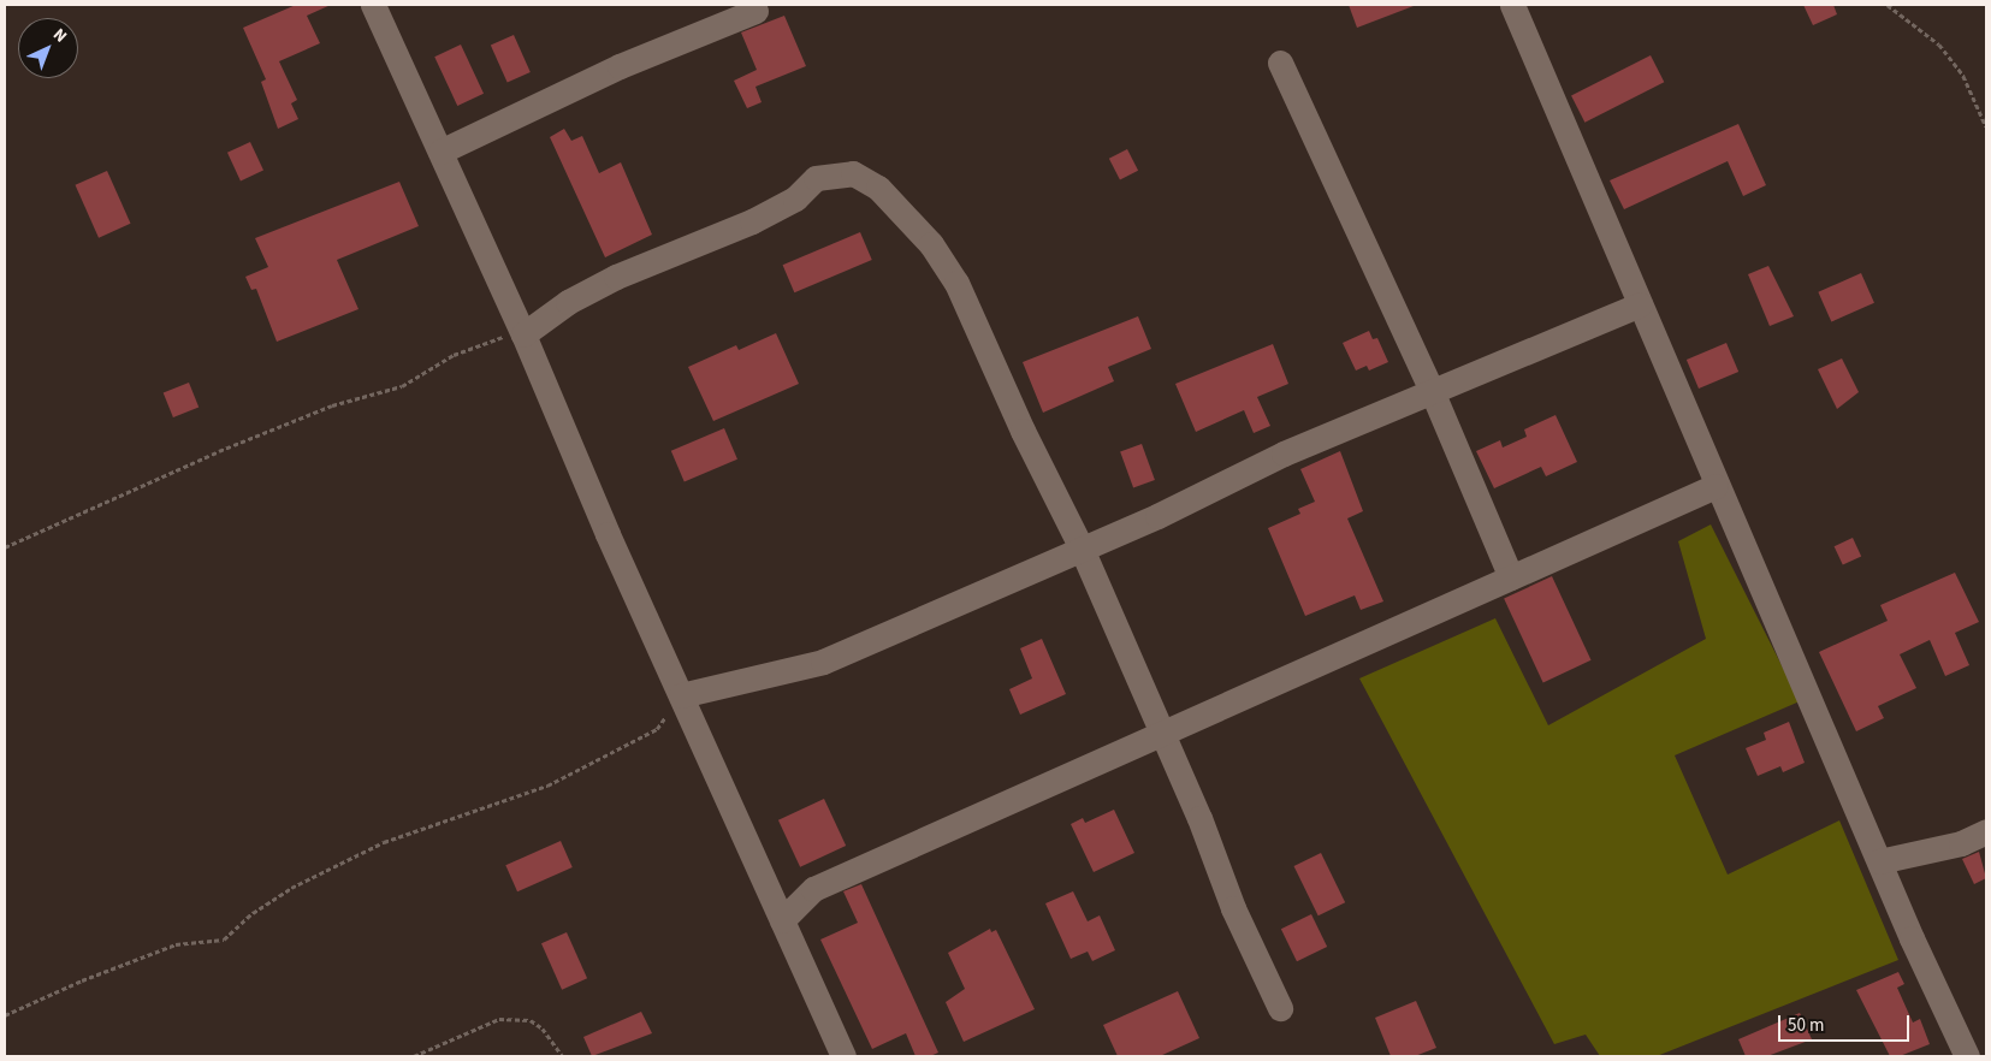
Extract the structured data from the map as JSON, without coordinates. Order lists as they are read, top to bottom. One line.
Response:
{"scale_bar":"50 m","north":"top right"}
